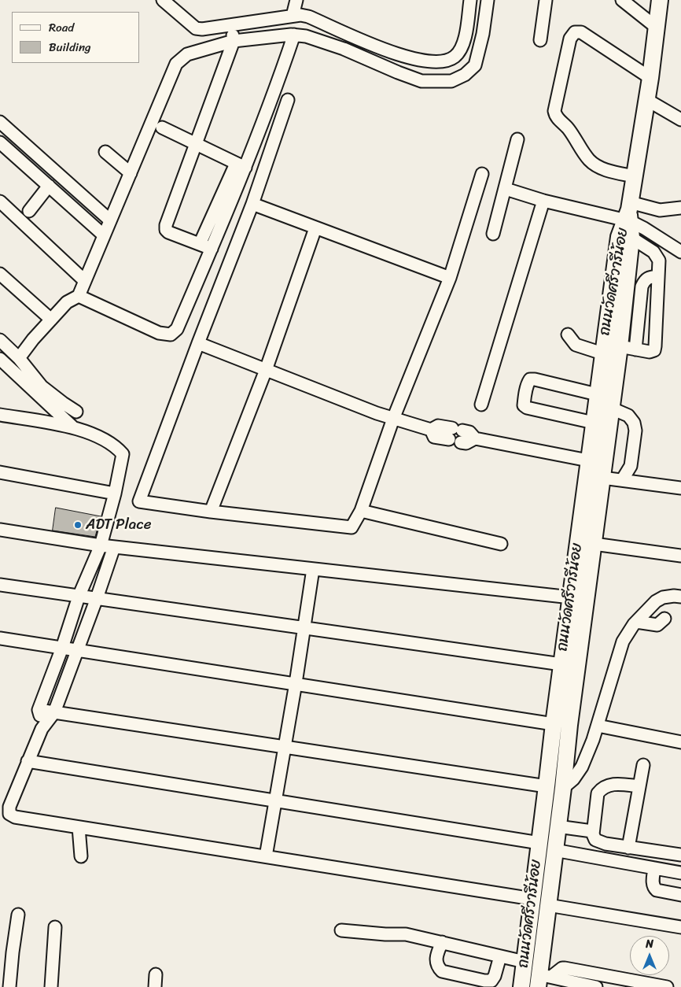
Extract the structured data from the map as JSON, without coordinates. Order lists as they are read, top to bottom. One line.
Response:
{"streets":{"main road":["ถนนวัดศรีวารีน้อย"]},"places":["ADT Place"],"legend":["Road","Building"],"north":"top"}
